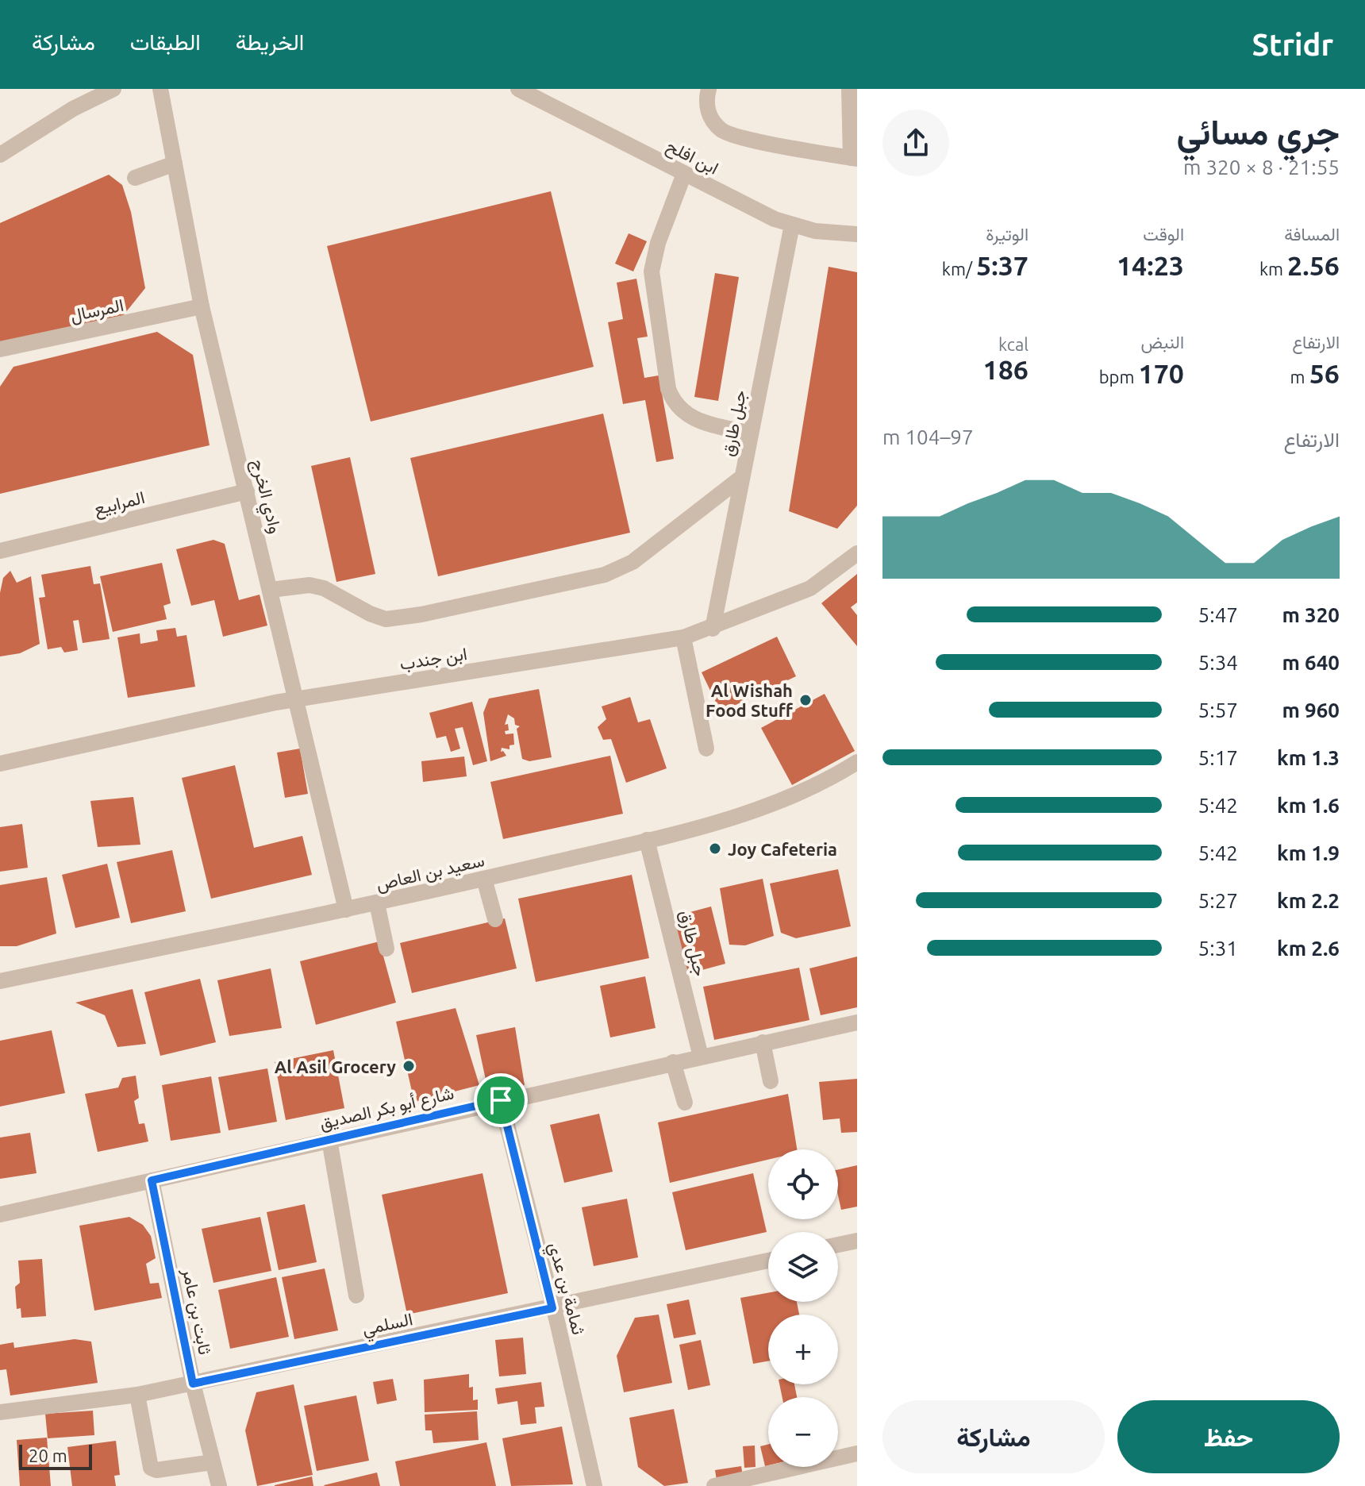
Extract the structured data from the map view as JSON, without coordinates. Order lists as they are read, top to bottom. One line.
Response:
{"streets":{"street":["ابن افلح","المرسال","جبل طارق","وادي الخرج","المرابيع","ابن جندب","سعيد بن العاص","شارع أبو بكر الصديق","ثمامة بن عدي","ثابت بن عامر","السلمي"]},"crossings":[["ابن افلح","جبل طارق"],["المرسال","وادي الخرج"],["جبل طارق","ابن جندب"],["جبل طارق","سعيد بن العاص"],["جبل طارق","شارع أبو بكر الصديق"],["وادي الخرج","المرابيع"],["وادي الخرج","ابن جندب"],["وادي الخرج","سعيد بن العاص"],["شارع أبو بكر الصديق","ثمامة بن عدي"],["شارع أبو بكر الصديق","ثابت بن عامر"],["ثمامة بن عدي","السلمي"],["ثابت بن عامر","السلمي"]],"places":["Al Wishah Food Stuff","Joy Cafeteria","Al Asil Grocery"],"scale_bar":"20 m","page":{"header":"Stridr","nav":["الخريطة","الطبقات","مشاركة"],"heading":["جري مسائي","21:55 · 8 × 320 m"],"stats":[["المسافة","2.56 km"],["الوقت","14:23"],["الوتيرة","5:37 /km"],["الارتفاع","56 m"],["النبض","170 bpm"],["kcal","186"]],"chart":["الارتفاع","97–104 m"],"list":[{"name":"320 m","note":"5:47"},{"name":"640 m","note":"5:34"},{"name":"960 m","note":"5:57"},{"name":"1.3 km","note":"5:17"},{"name":"1.6 km","note":"5:42"},{"name":"1.9 km","note":"5:42"},{"name":"2.2 km","note":"5:27"},{"name":"2.6 km","note":"5:31"}],"map_buttons":["+","−"],"buttons":["حفظ","مشاركة"],"scale":"20 m"}}
